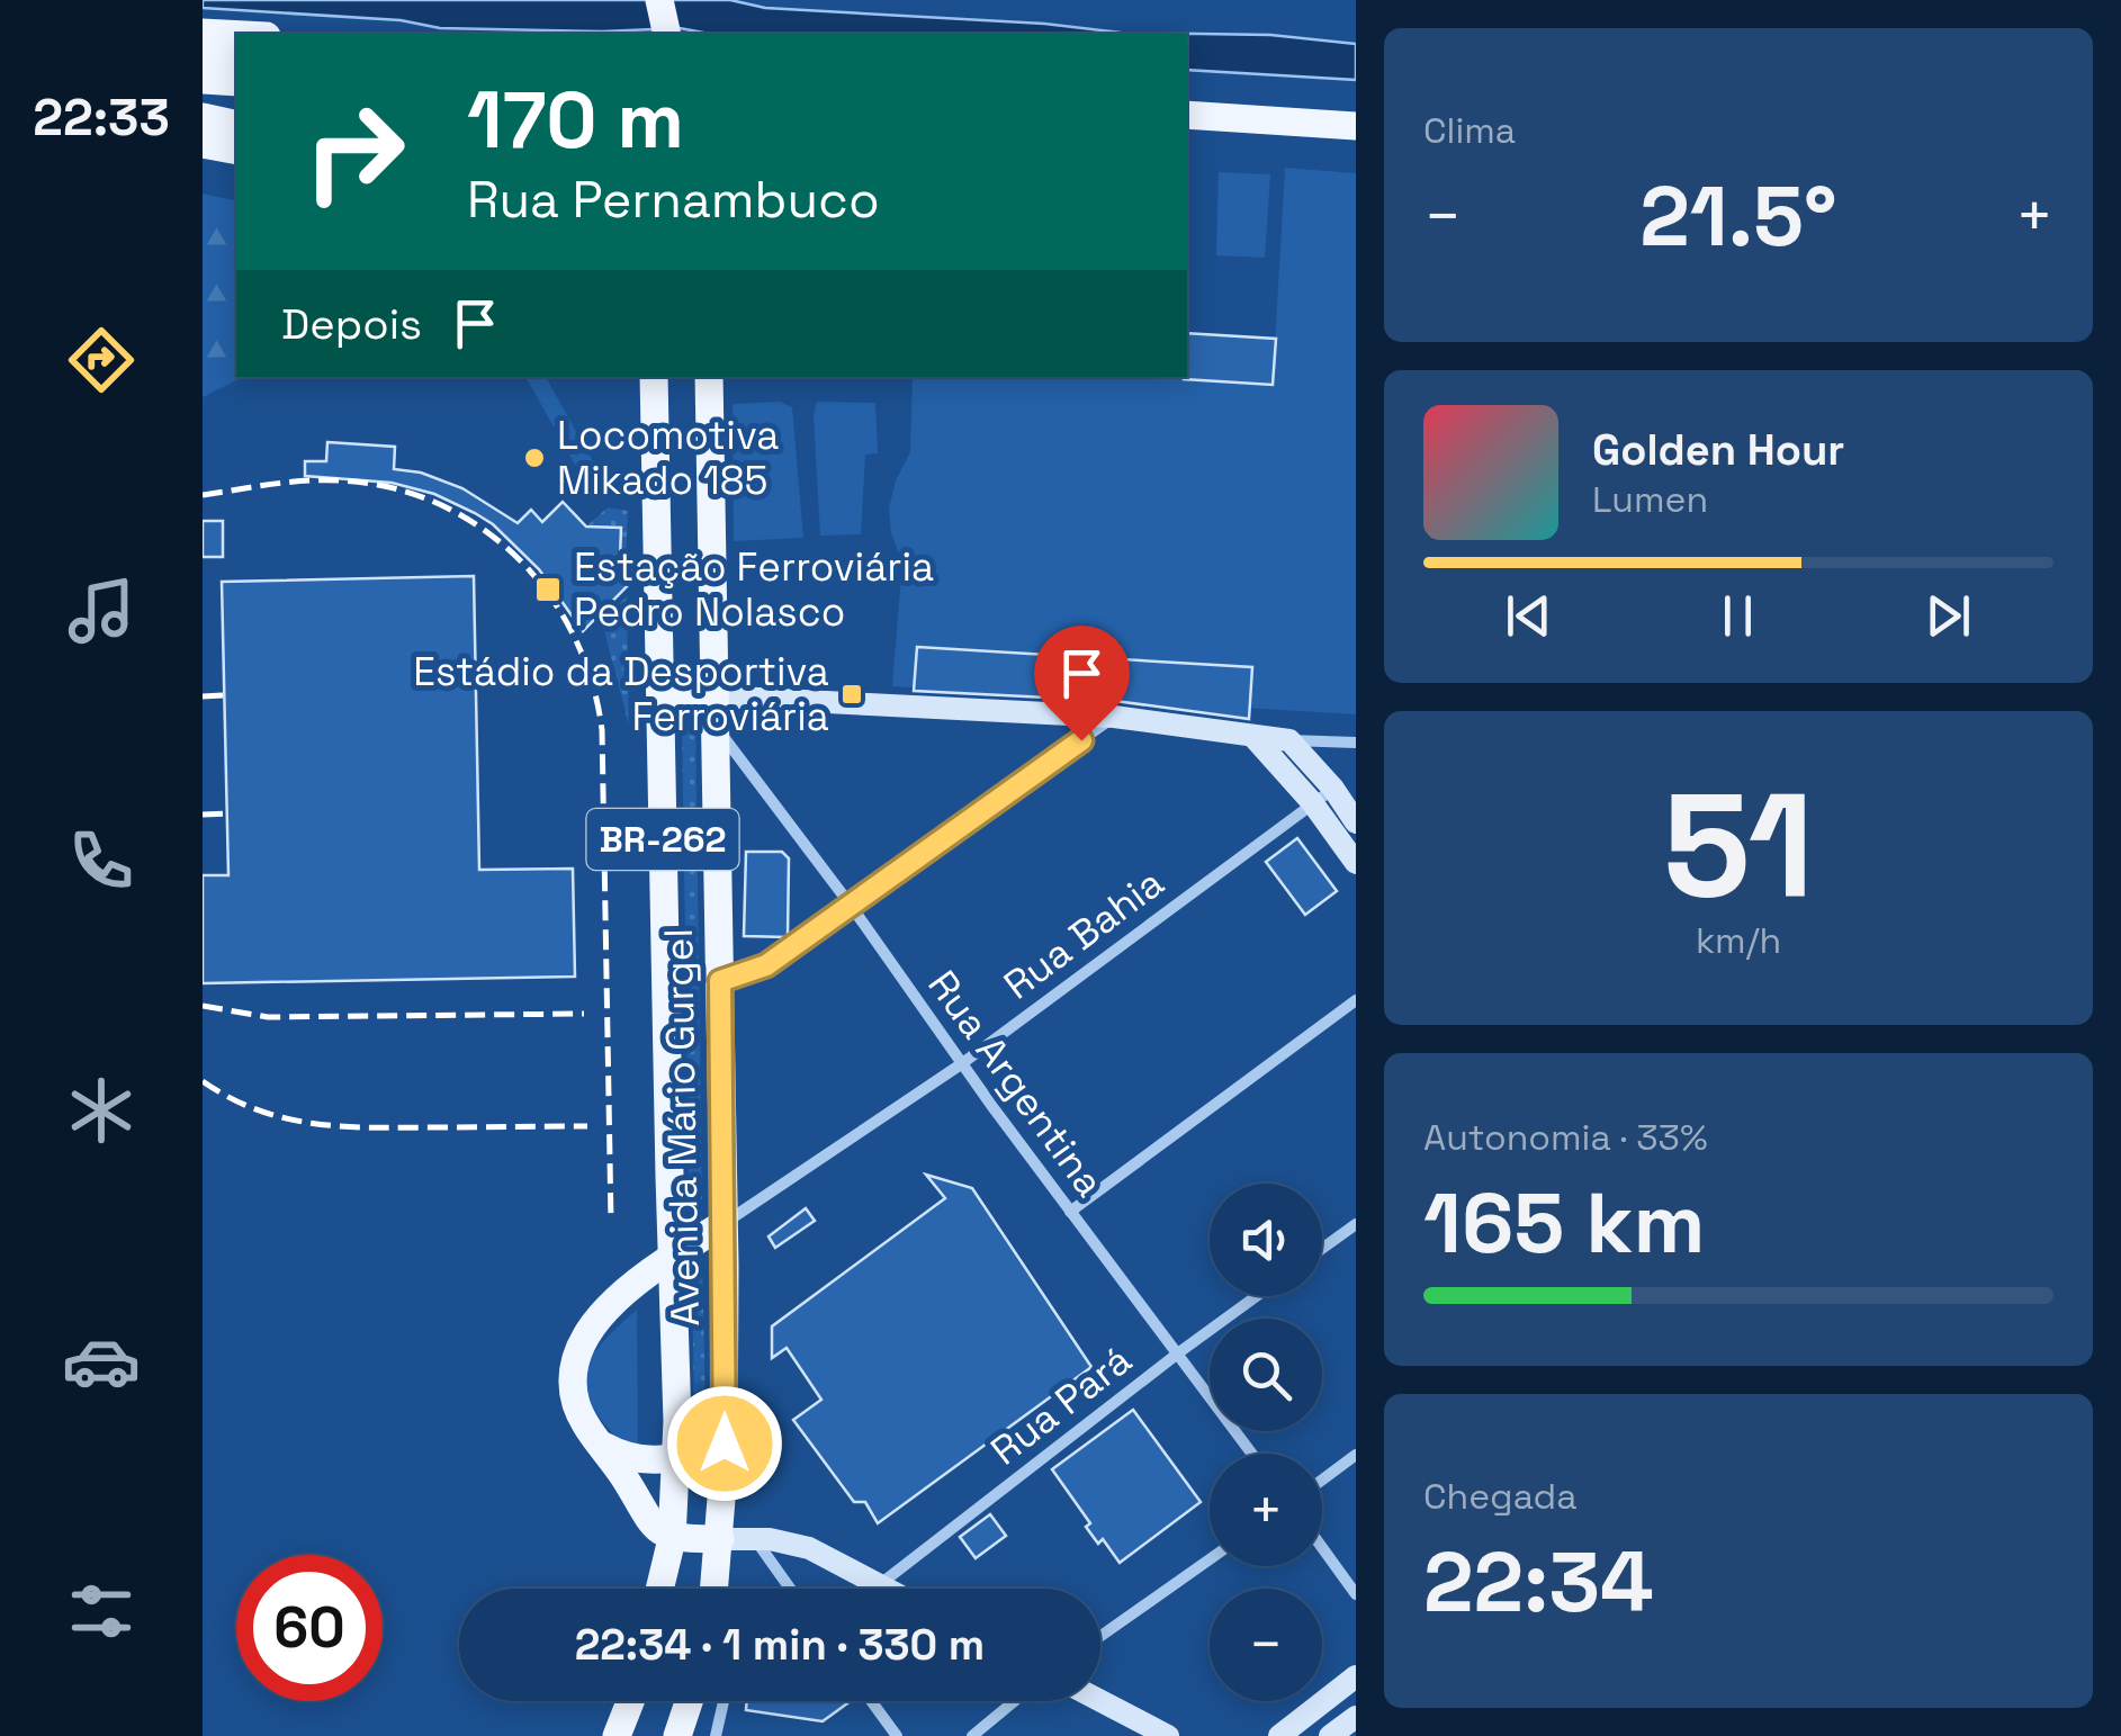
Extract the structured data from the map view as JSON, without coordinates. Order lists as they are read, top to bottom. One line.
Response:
{"streets":{"main road":["BR-262","Avenida Mário Gurgel"],"street":["Rua Bahia","Rua Argentina","Rua Pará"]},"crossings":[["Rua Bahia","Rua Argentina"],["Rua Bahia","Avenida Mário Gurgel"],["Rua Argentina","Avenida Mário Gurgel"],["Rua Argentina","Rua Pará"]],"places":{"other":["Locomotiva Mikado 185"],"transit":["Estação Ferroviária Pedro Nolasco","Estádio da Desportiva Ferroviária"]},"page":{"tabs":"22:33","tile":["Clima",["51","km/h"],["Autonomia · 33%","165 km"],["Chegada","22:34"]],"turn":["170 m","Rua Pernambuco"],"heat":["−","21.5°","+"],"then":"Depois","song":["Golden Hour","Lumen"],"map_buttons":["+","−"],"limit":"60","trip":"22:34 · 1 min · 330 m"}}
